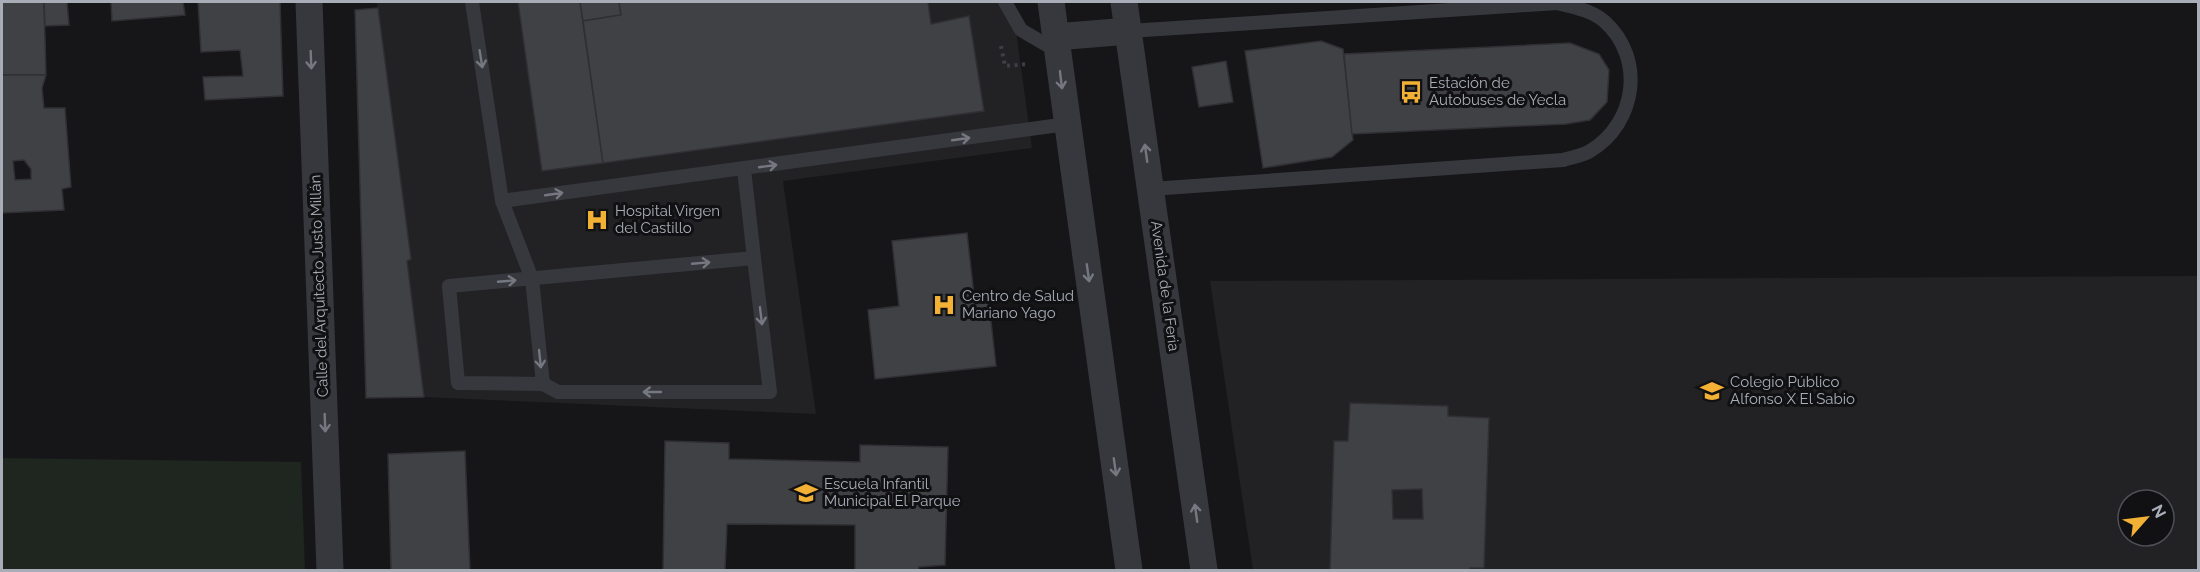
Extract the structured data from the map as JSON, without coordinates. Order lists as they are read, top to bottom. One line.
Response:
{"streets":{"street":["Calle del Arquitecto Justo Millán","Avenida de la Feria"]},"one_way":["Calle del Arquitecto Justo Millán"],"places":{"bus stop":["Estación de Autobuses de Yecla"],"hospital":["Hospital Virgen del Castillo","Centro de Salud Mariano Yago"],"school or university":["Colegio Público Alfonso X El Sabio","Escuela Infantil Municipal El Parque"]},"north":"top right"}
